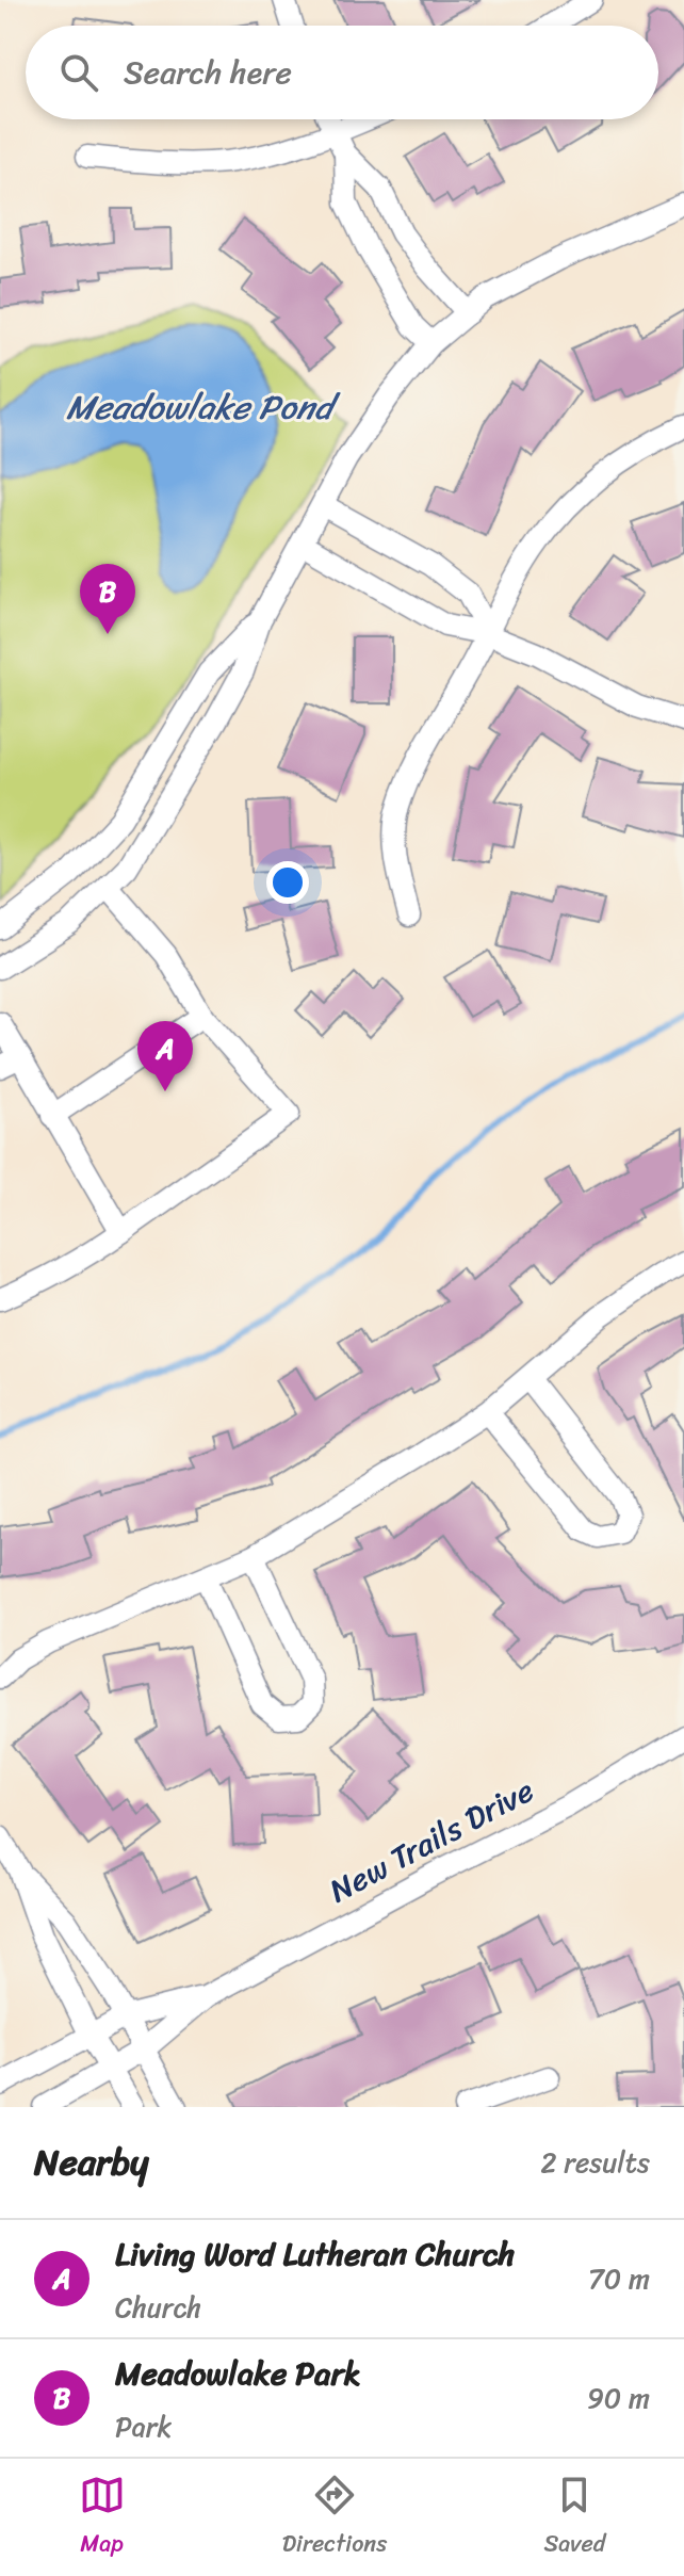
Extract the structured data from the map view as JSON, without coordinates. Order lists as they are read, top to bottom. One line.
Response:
{"streets":{"street":["New Trails Drive"]},"water":["Meadowlake Pond"],"page":{"search":"Search here","pins":["B","A"],"heading":["Nearby","2 results"],"list":[{"mark":"A","name":"Living Word Lutheran Church","note":"Church","value":"70 m"},{"mark":"B","name":"Meadowlake Park","note":"Park","value":"90 m"}],"nav":["Map","Directions","Saved"]}}
